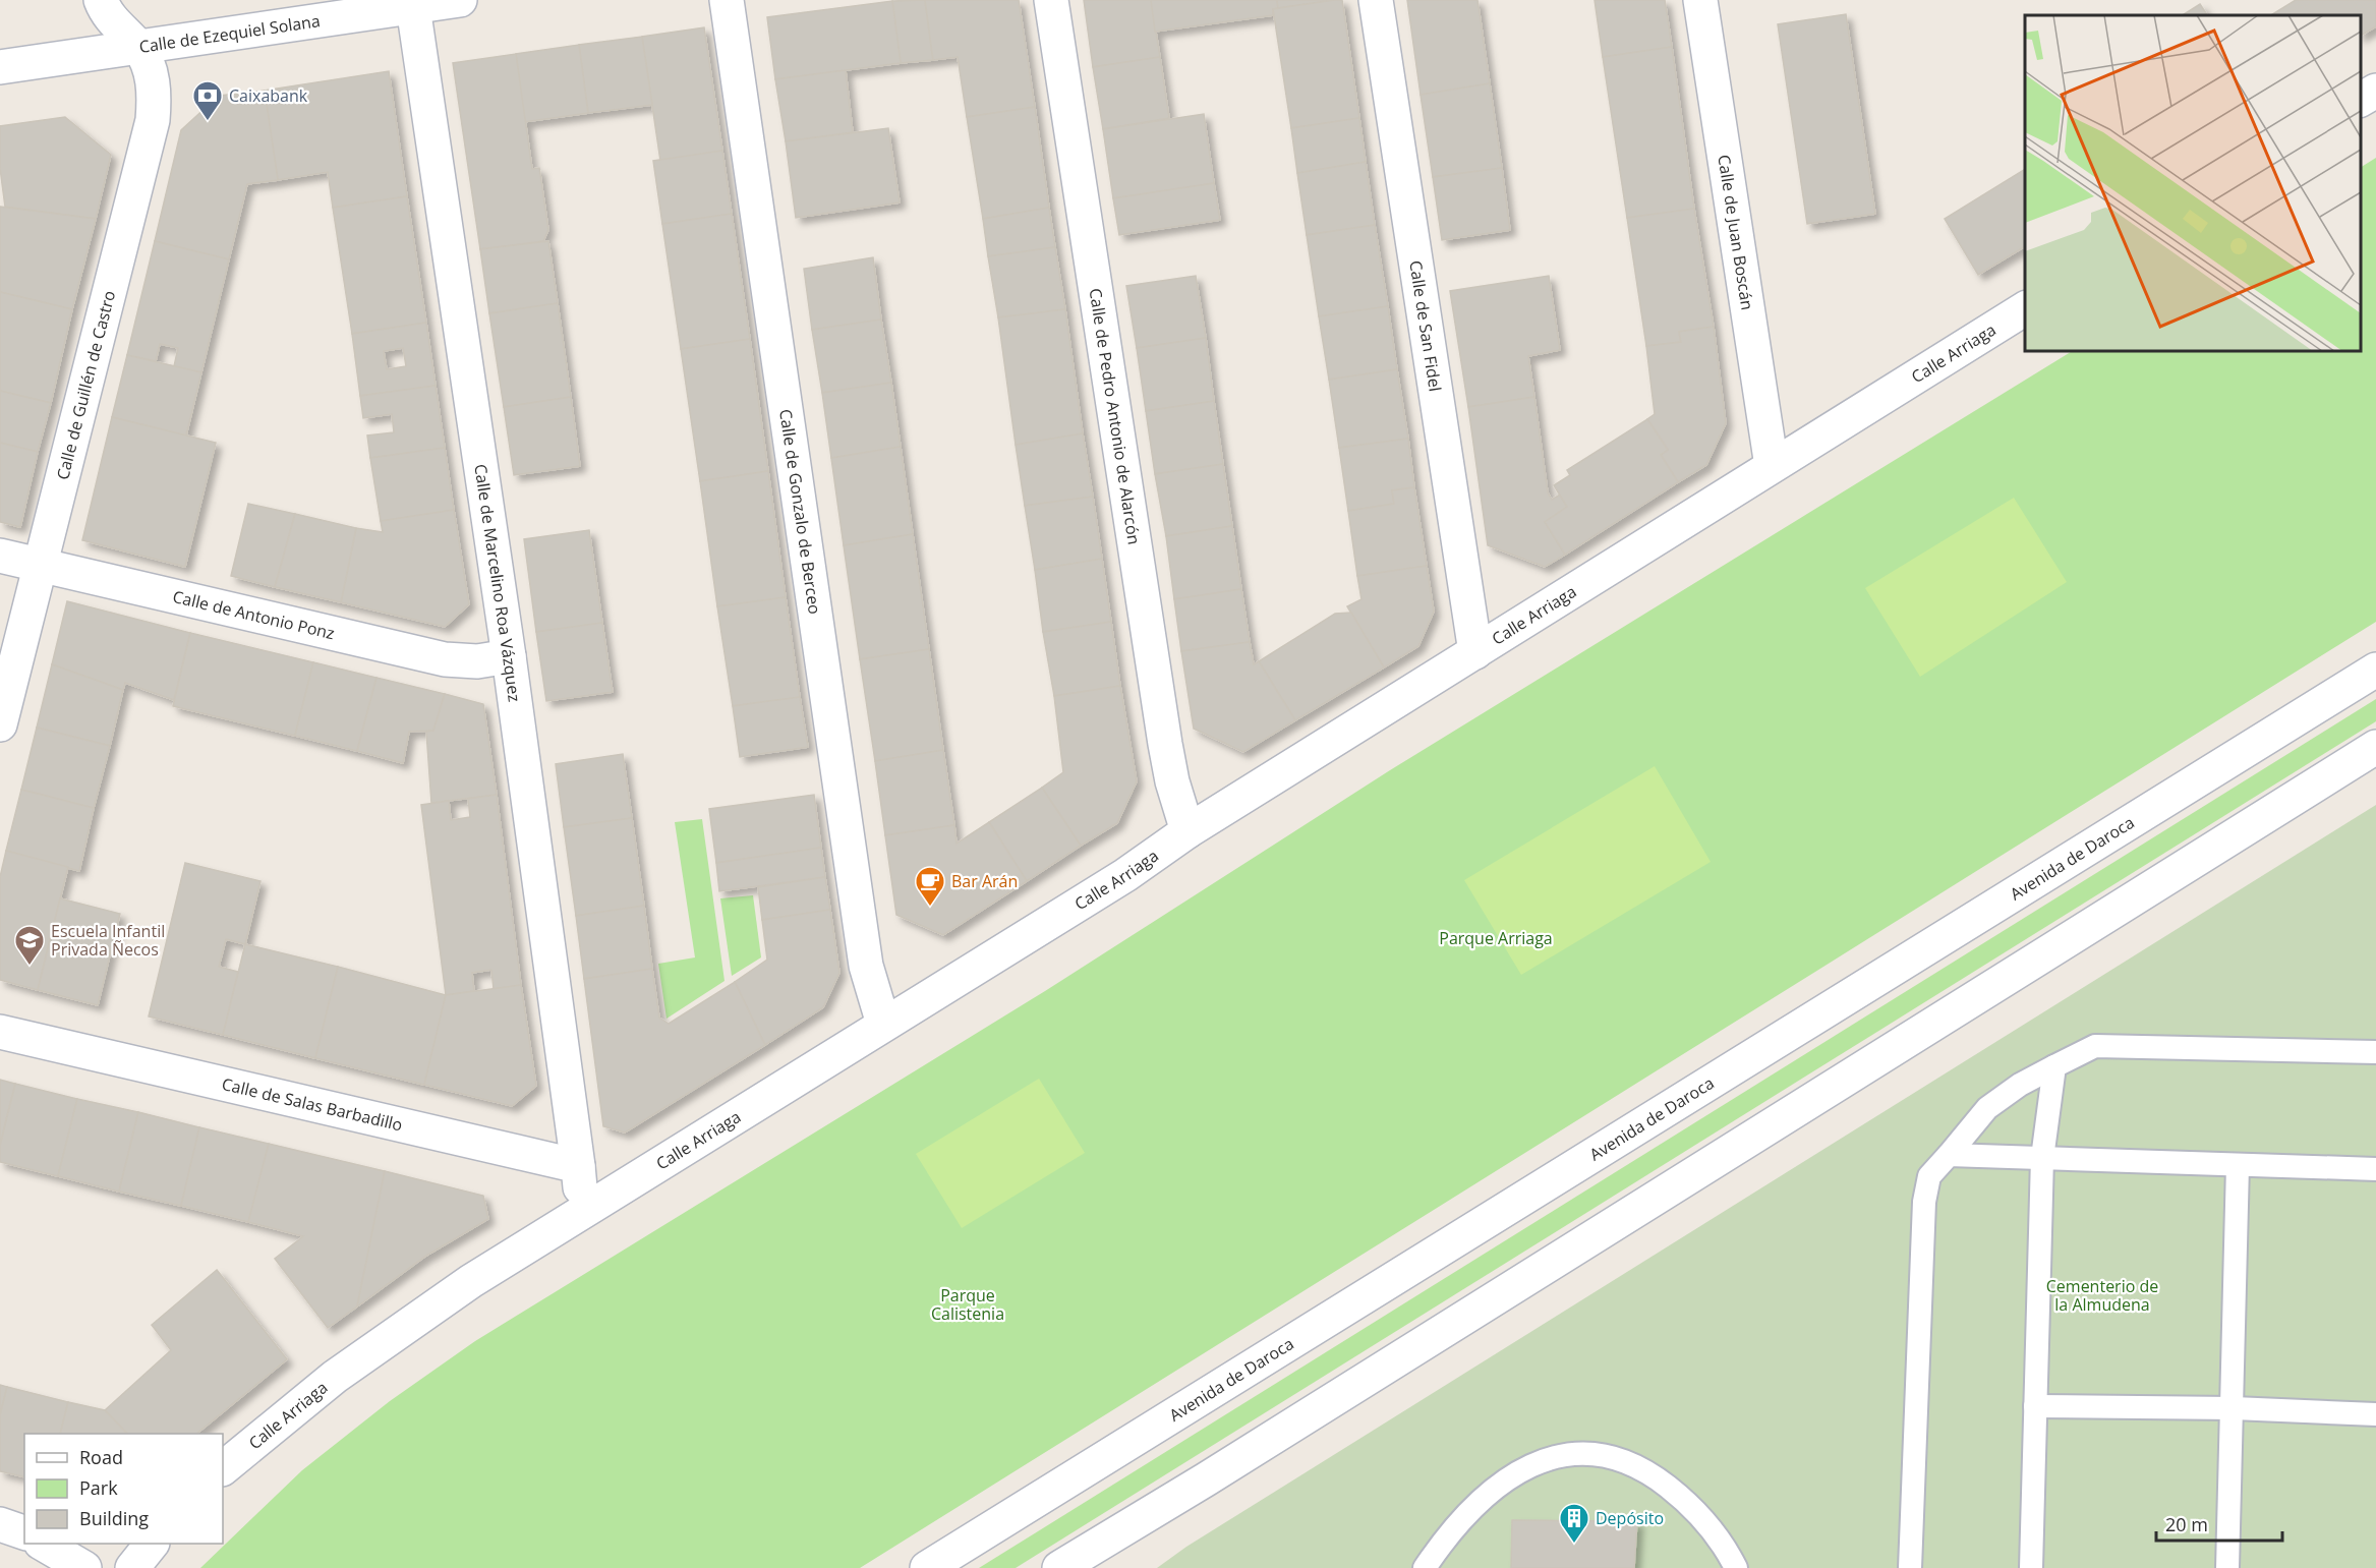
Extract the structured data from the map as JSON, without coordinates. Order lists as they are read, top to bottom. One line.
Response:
{"streets":{"street":["Calle de Ezequiel Solana","Calle de Juan Boscán","Calle de San Fidel","Calle Arriaga","Calle de Guillén de Castro","Calle de Pedro Antonio de Alarcón","Calle de Gonzalo de Berceo","Calle de Marcelino Roa Vázquez","Calle de Antonio Ponz","Avenida de Daroca","Calle de Salas Barbadillo"]},"crossings":[["Calle de Ezequiel Solana","Calle de Guillén de Castro"],["Calle de Ezequiel Solana","Calle de Marcelino Roa Vázquez"],["Calle de Juan Boscán","Calle Arriaga"],["Calle de San Fidel","Calle Arriaga"],["Calle Arriaga","Calle de Pedro Antonio de Alarcón"],["Calle Arriaga","Calle de Gonzalo de Berceo"],["Calle de Guillén de Castro","Calle de Antonio Ponz"],["Calle de Marcelino Roa Vázquez","Calle de Antonio Ponz"],["Calle de Marcelino Roa Vázquez","Calle de Salas Barbadillo"]],"parks":["Parque Arriaga","Cementerio de la Almudena","Parque Calistenia"],"places":{"bank":["Caixabank"],"cafe":["Bar Arán"],"school or university":["Escuela Infantil Privada Ñecos"],"building":["Depósito"]},"legend":["Road","Park","Building"],"scale_bar":"20 m"}
